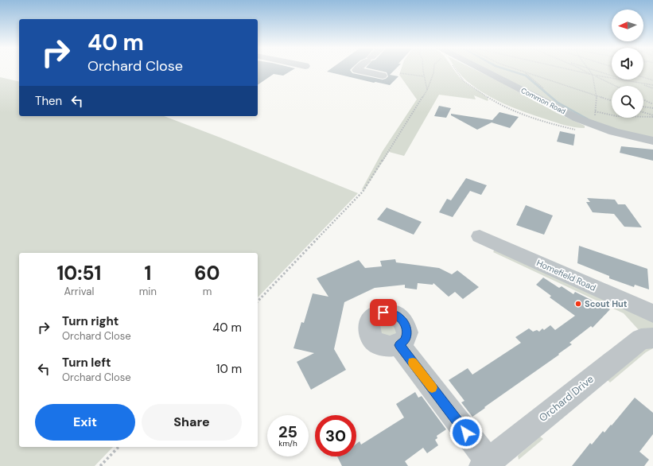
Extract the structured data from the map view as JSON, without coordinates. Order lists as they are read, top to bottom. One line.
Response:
{"streets":{"street":["Common Road","Homefield Road","Orchard Drive"]},"places":["Scout Hut"],"north":"left","page":{"turn":["40 m","Orchard Close"],"then":"Then","eta":["10:51","Arrival","1","min","60","m"],"list":[{"name":"Turn right","note":"Orchard Close","value":"40 m"},{"name":"Turn left","note":"Orchard Close","value":"10 m"}],"buttons":["Exit","Share"],"speed":"25 km/h","limit":"30"}}
